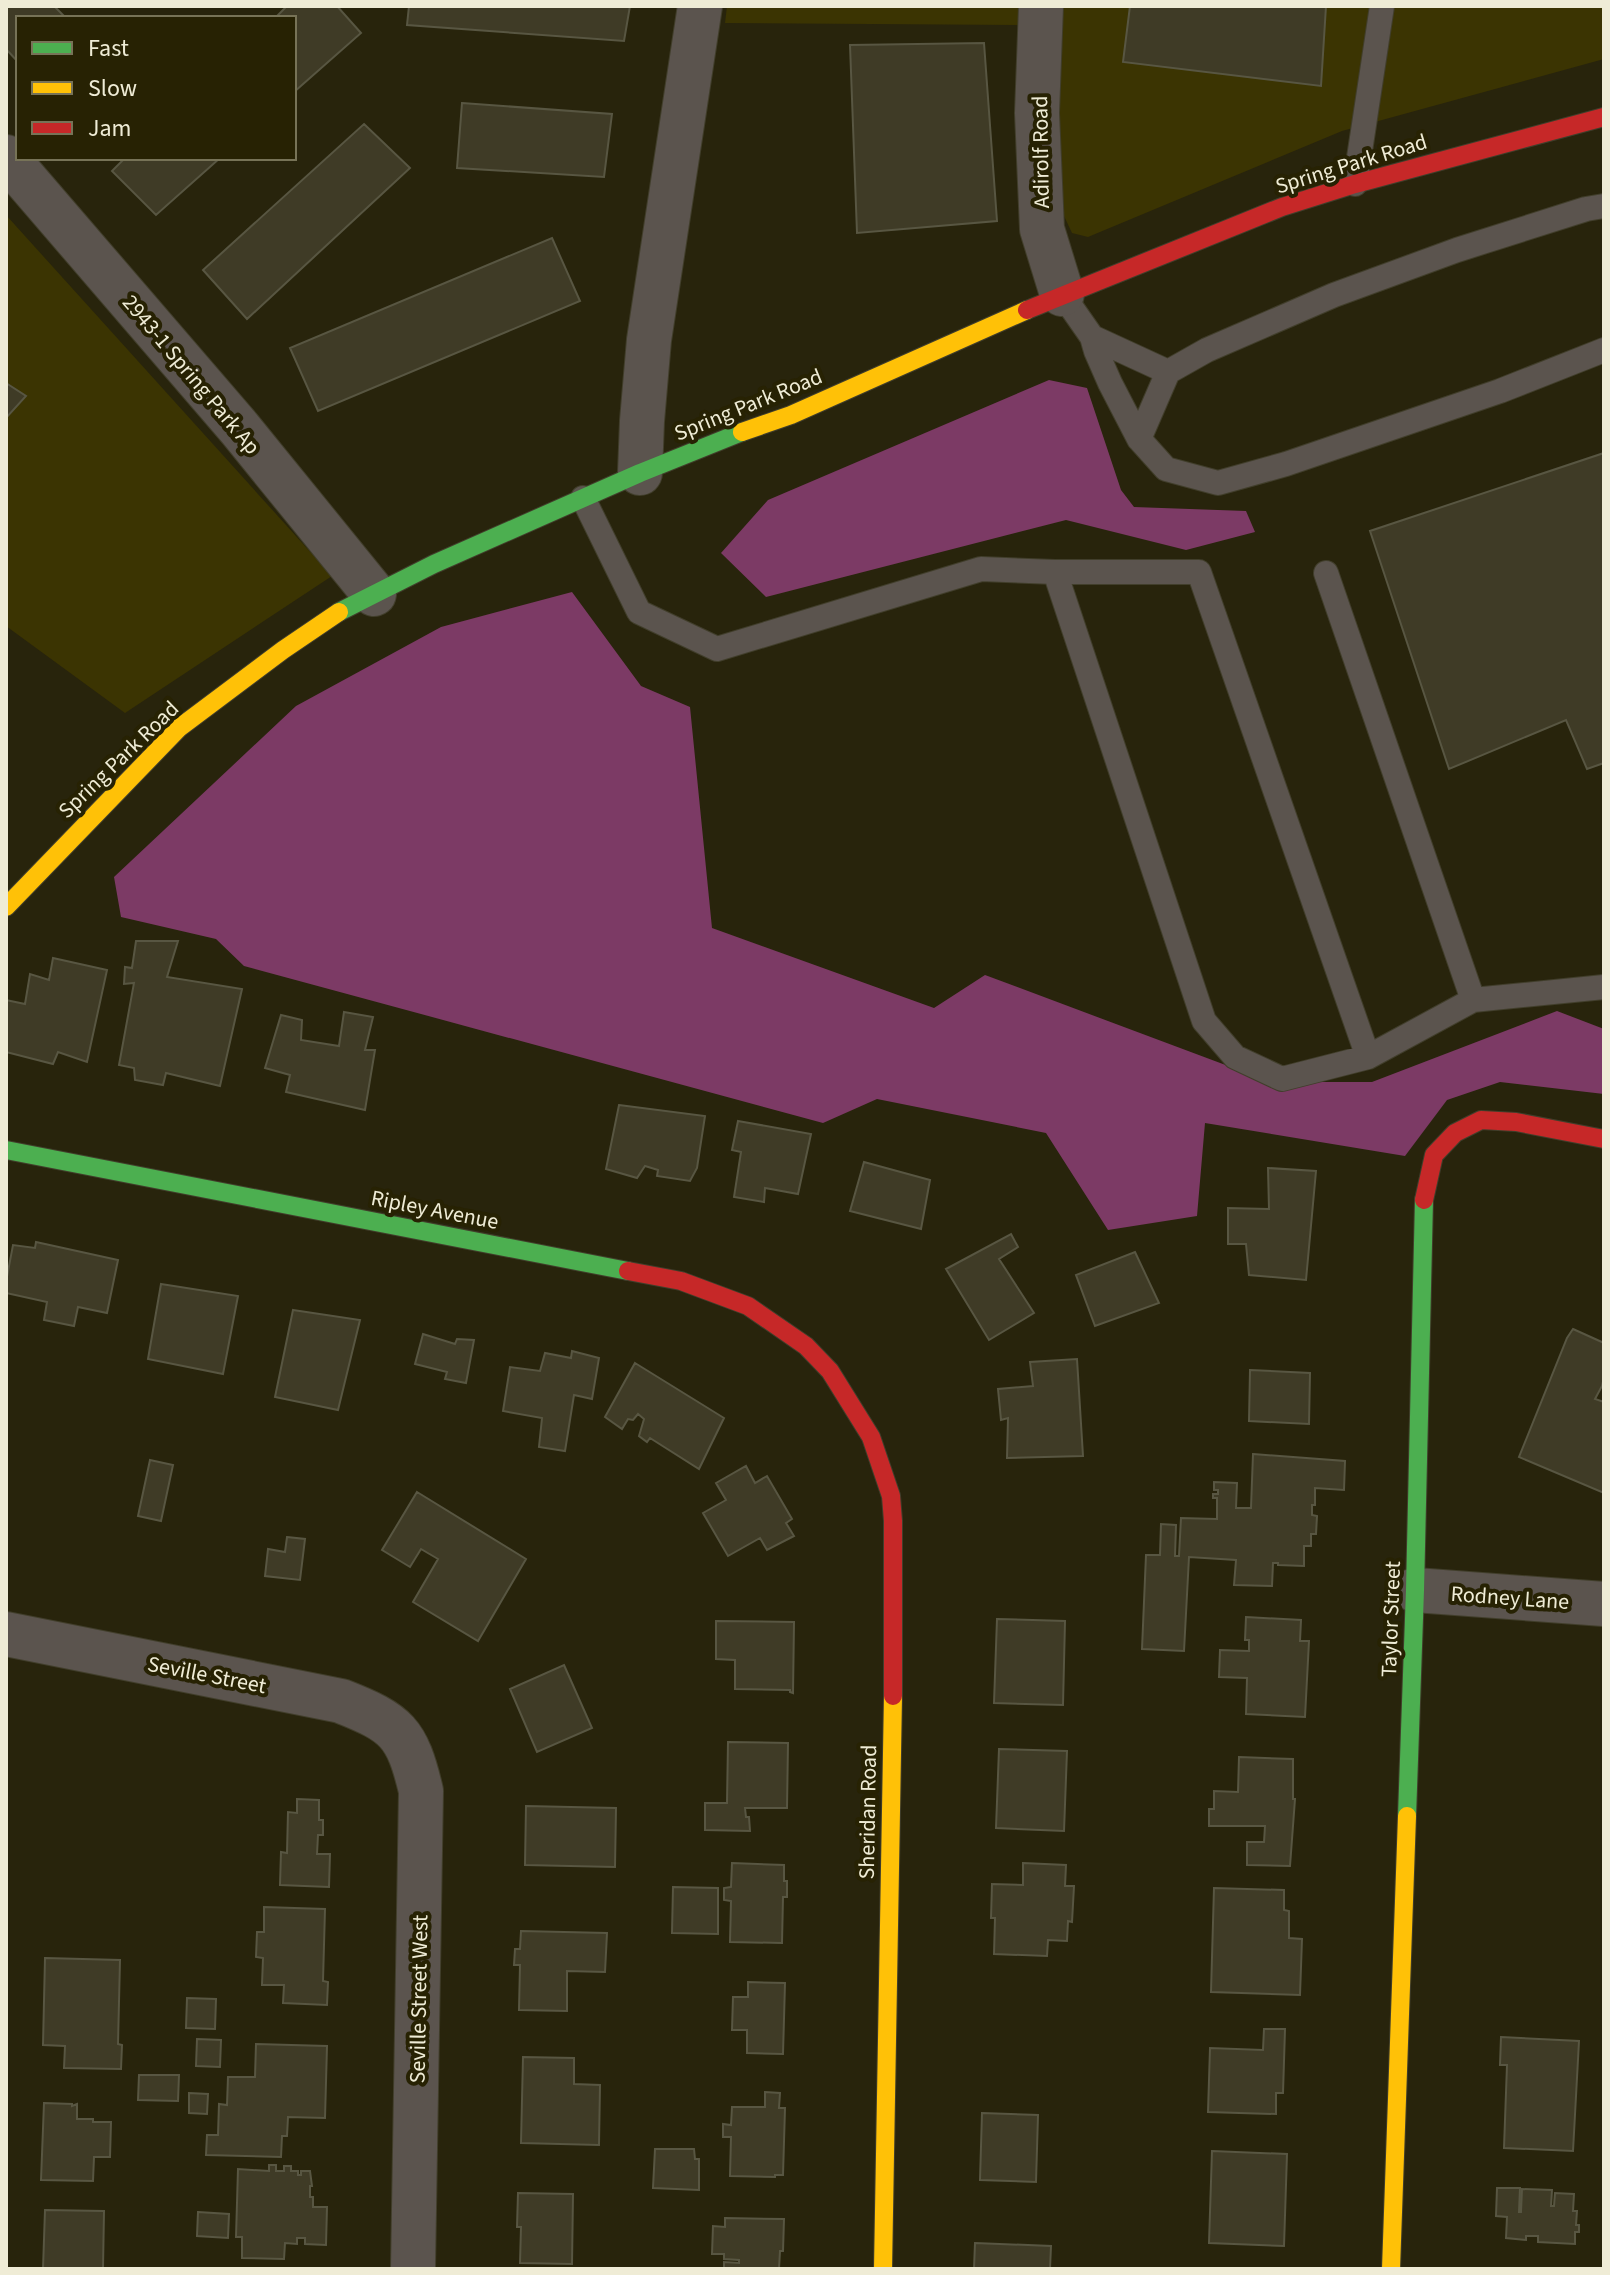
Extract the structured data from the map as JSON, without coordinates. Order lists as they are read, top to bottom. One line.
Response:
{"streets":{"street":["Adirolf Road","Spring Park Road","2943-1 Spring Park Ap","Ripley Avenue","Rodney Lane","Taylor Street","Seville Street","Sheridan Road","Seville Street West"]},"crossings":[["Adirolf Road","Spring Park Road"],["Spring Park Road","2943-1 Spring Park Ap"],["Ripley Avenue","Sheridan Road"],["Rodney Lane","Taylor Street"],["Seville Street","Seville Street West"]],"legend":["Fast","Slow","Jam"]}
